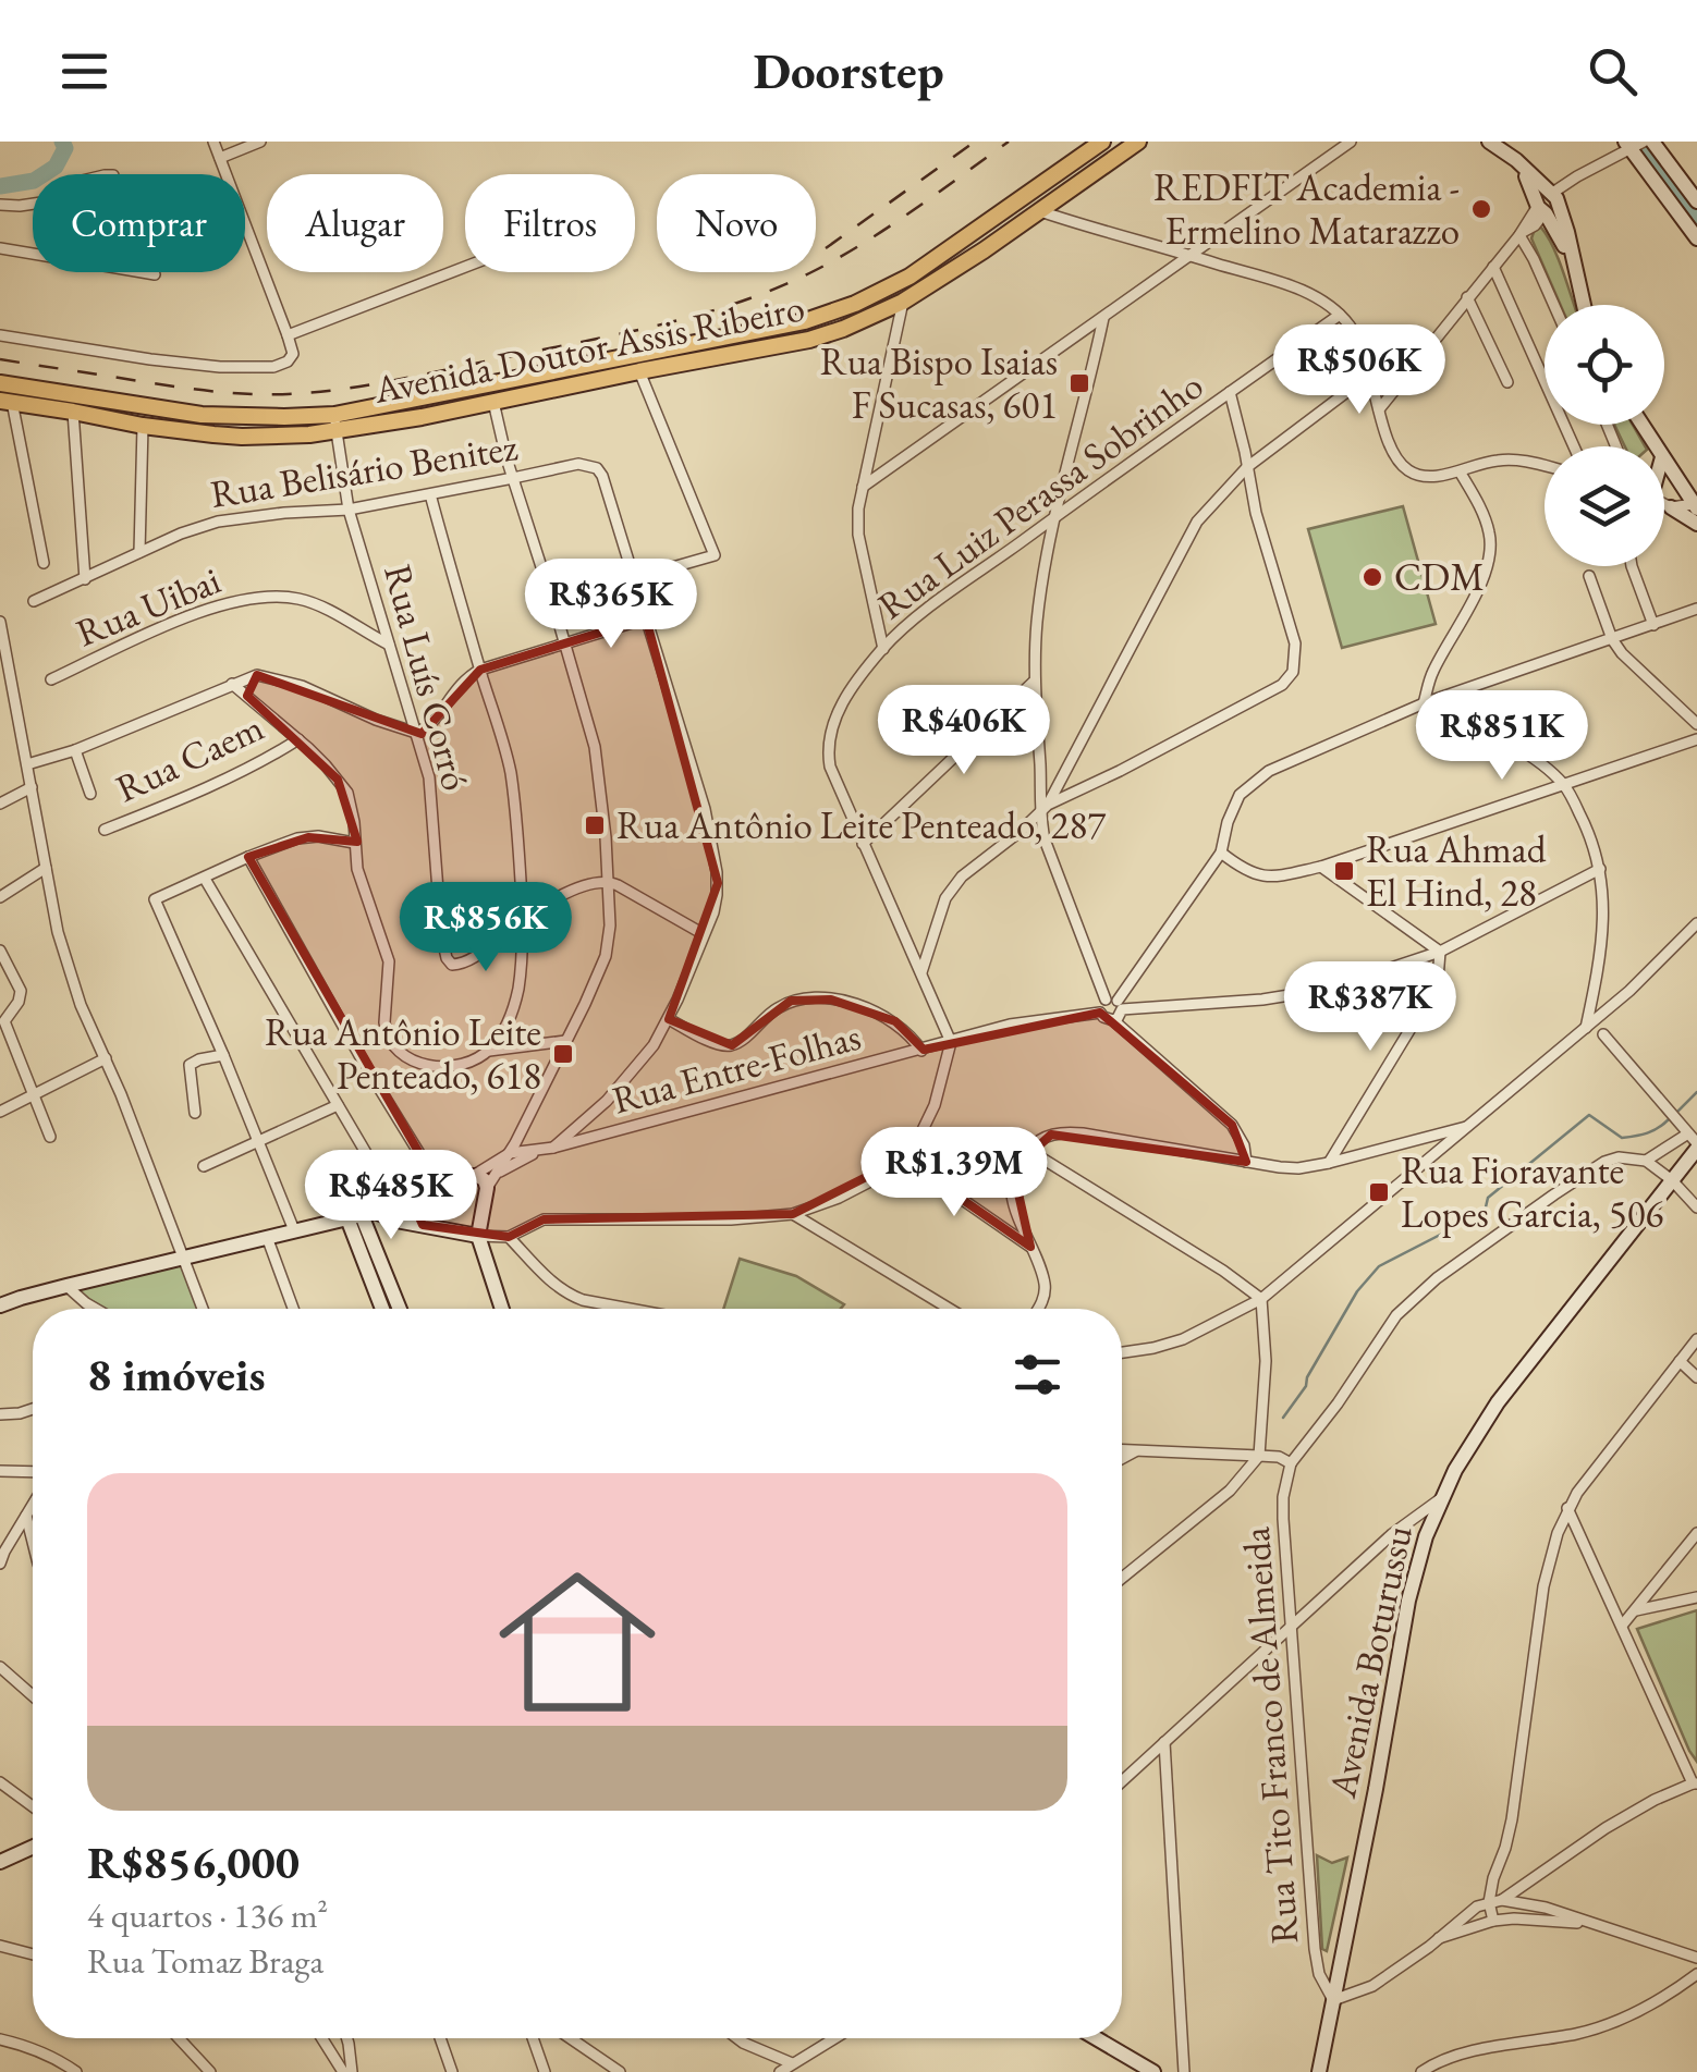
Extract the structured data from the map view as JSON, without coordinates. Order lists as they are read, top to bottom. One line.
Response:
{"streets":{"main road":["Avenida Doutor Assis Ribeiro","Avenida Boturussu"],"street":["Rua Belisário Benitez","Rua Luiz Perassa Sobrinho","Rua Uibai","Rua Luís Corró","Rua Caem","Rua Entre-Folhas","Rua Tito Franco de Almeida"]},"crossings":[["Avenida Doutor Assis Ribeiro","Rua Luís Corró"],["Rua Belisário Benitez","Rua Luís Corró"],["Rua Luiz Perassa Sobrinho","Rua Entre-Folhas"],["Rua Uibai","Rua Luís Corró"],["Avenida Boturussu","Rua Tito Franco de Almeida"]],"places":{"other":["REDFIT Academia - Ermelino Matarazzo","CDM"],"transit":["Rua Bispo Isaias F Sucasas, 601","Rua Antônio Leite Penteado, 287","Rua Ahmad El Hind, 28","Rua Antônio Leite Penteado, 618","Rua Fioravante Lopes Garcia, 506"]},"page":{"header":"Doorstep","chip":["Comprar","Alugar","Filtros","Novo"],"price":["R$506K","R$365K","R$406K","R$851K","R$856K","R$387K","R$1.39M","R$485K"],"heading":"8 imóveis","list":[{"name":"R$856,000","note":"4 quartos · 136 m² · Rua Tomaz Braga"}]}}
